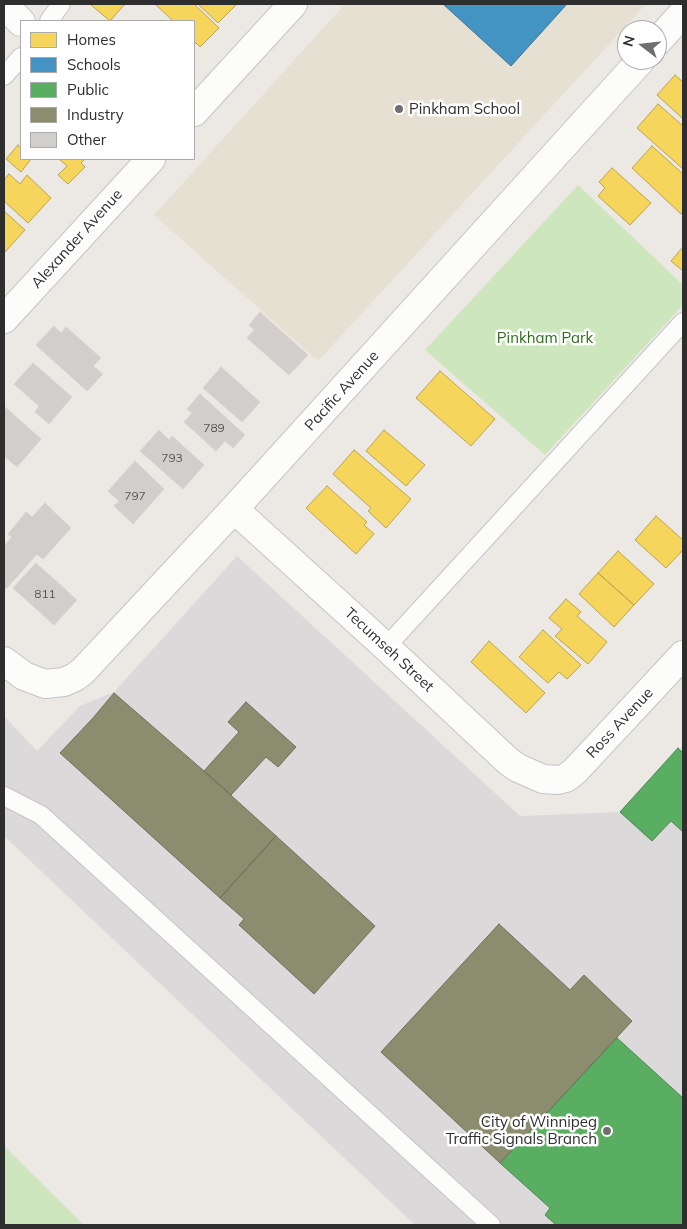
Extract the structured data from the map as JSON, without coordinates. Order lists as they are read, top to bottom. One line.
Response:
{"streets":{"street":["Alexander Avenue","Pacific Avenue","Tecumseh Street","Ross Avenue"]},"crossings":[["Pacific Avenue","Tecumseh Street"],["Tecumseh Street","Ross Avenue"]],"parks":["Pinkham Park"],"places":["Pinkham School","City of Winnipeg Traffic Signals Branch"],"house_numbers":["789","793","797","811"],"legend":["Homes","Schools","Public","Industry","Other"],"north":"left"}
